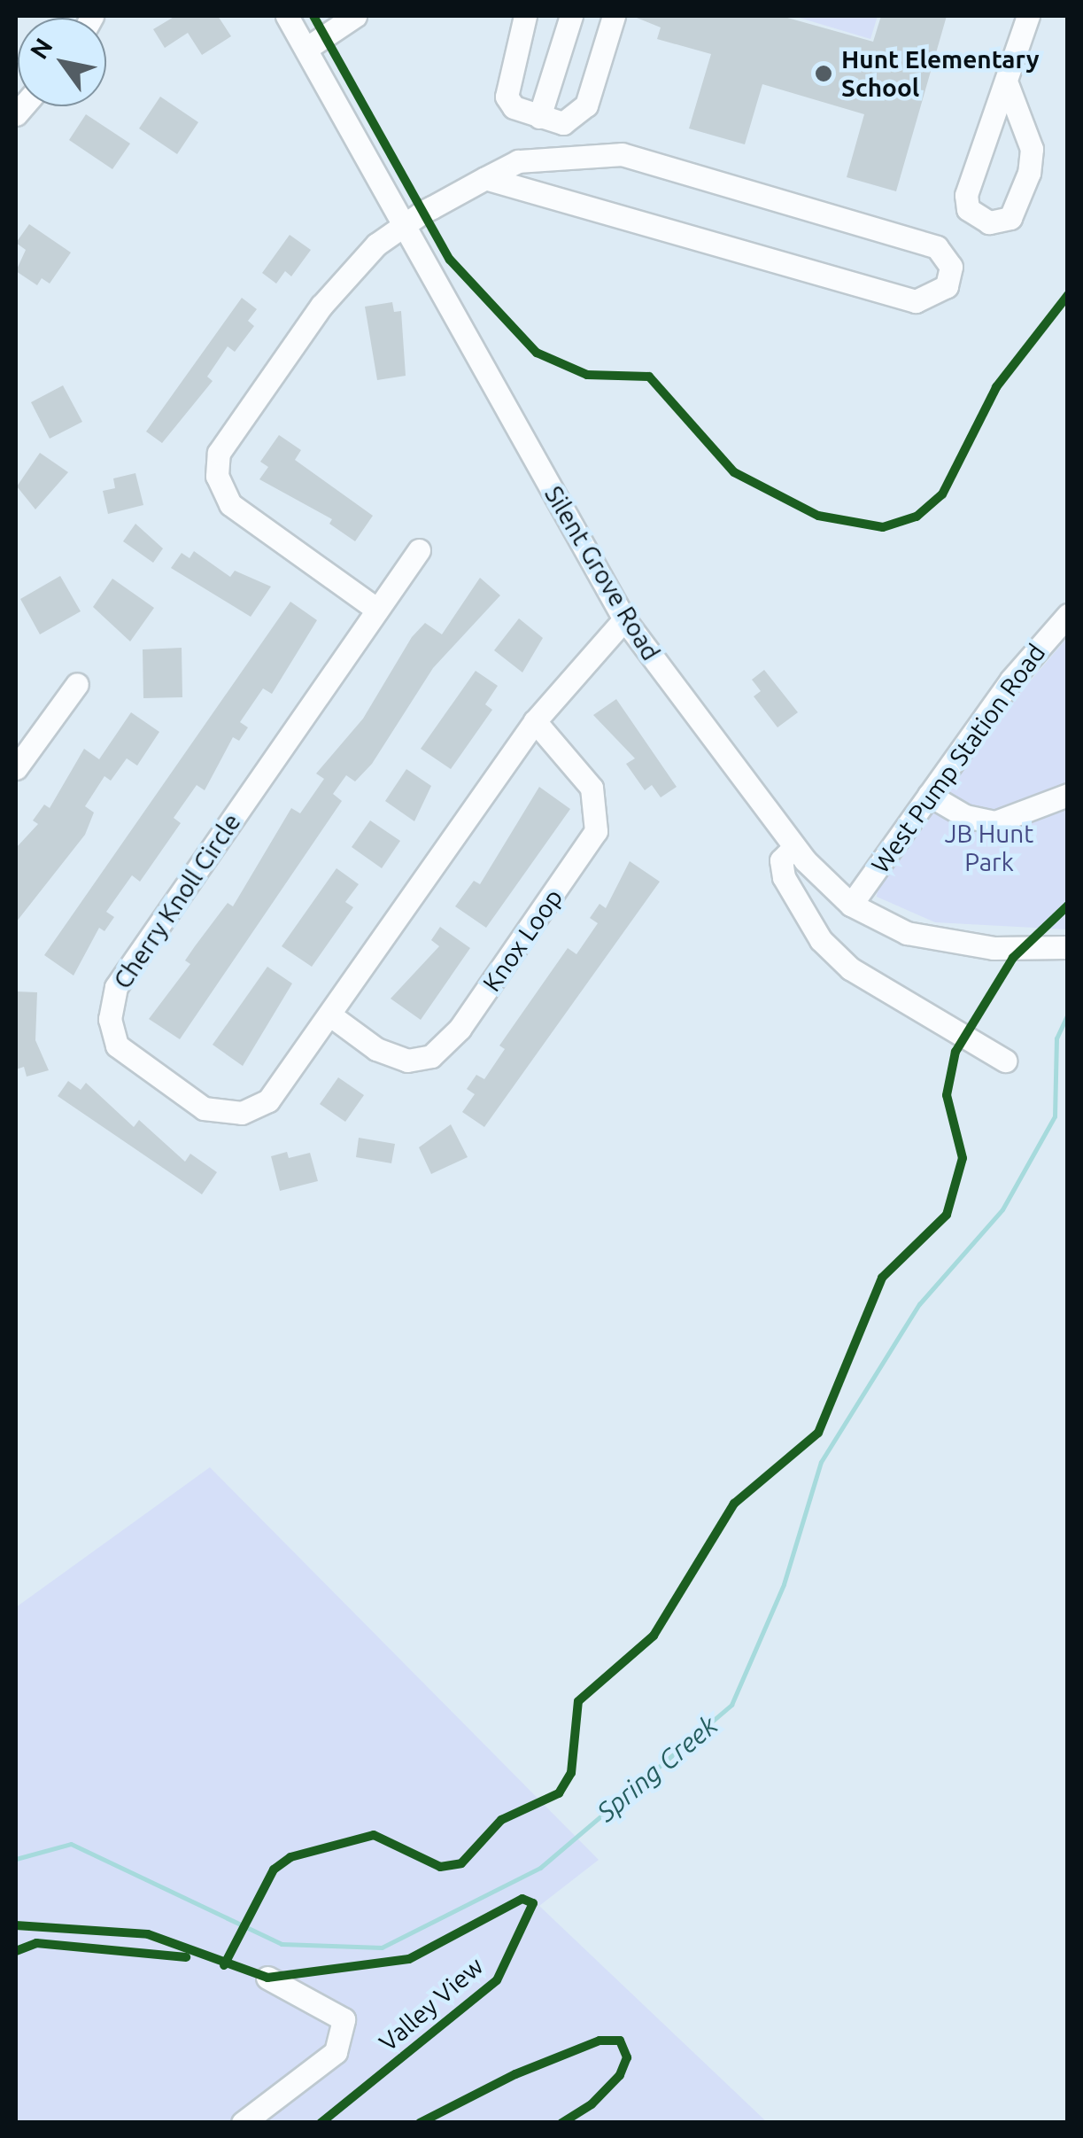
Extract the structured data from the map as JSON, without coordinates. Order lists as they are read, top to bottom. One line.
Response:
{"streets":{"street":["Silent Grove Road","West Pump Station Road","Cherry Knoll Circle","Knox Loop"],"cycle path":["Valley View"]},"crossings":[["Silent Grove Road","West Pump Station Road"],["Silent Grove Road","Cherry Knoll Circle"],["Cherry Knoll Circle","Knox Loop"]],"water":["Spring Creek"],"parks":["JB Hunt Park"],"places":["Hunt Elementary School"],"north":"top left"}
